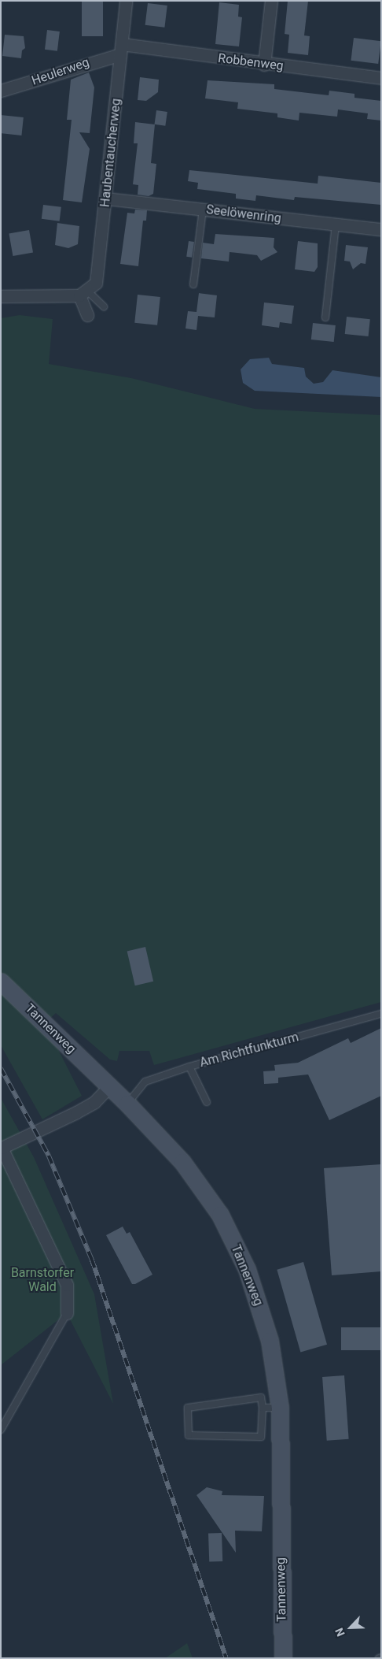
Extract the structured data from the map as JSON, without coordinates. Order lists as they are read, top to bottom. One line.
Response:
{"streets":{"street":["Robbenweg","Heulerweg","Haubentaucherweg","Seelöwenring","Tannenweg"],"lane":["Am Richtfunkturm"]},"crossings":[["Robbenweg","Heulerweg"],["Robbenweg","Haubentaucherweg"],["Heulerweg","Haubentaucherweg"],["Haubentaucherweg","Seelöwenring"],["Tannenweg","Am Richtfunkturm"]],"parks":["Barnstorfer Wald"],"north":"bottom left"}
